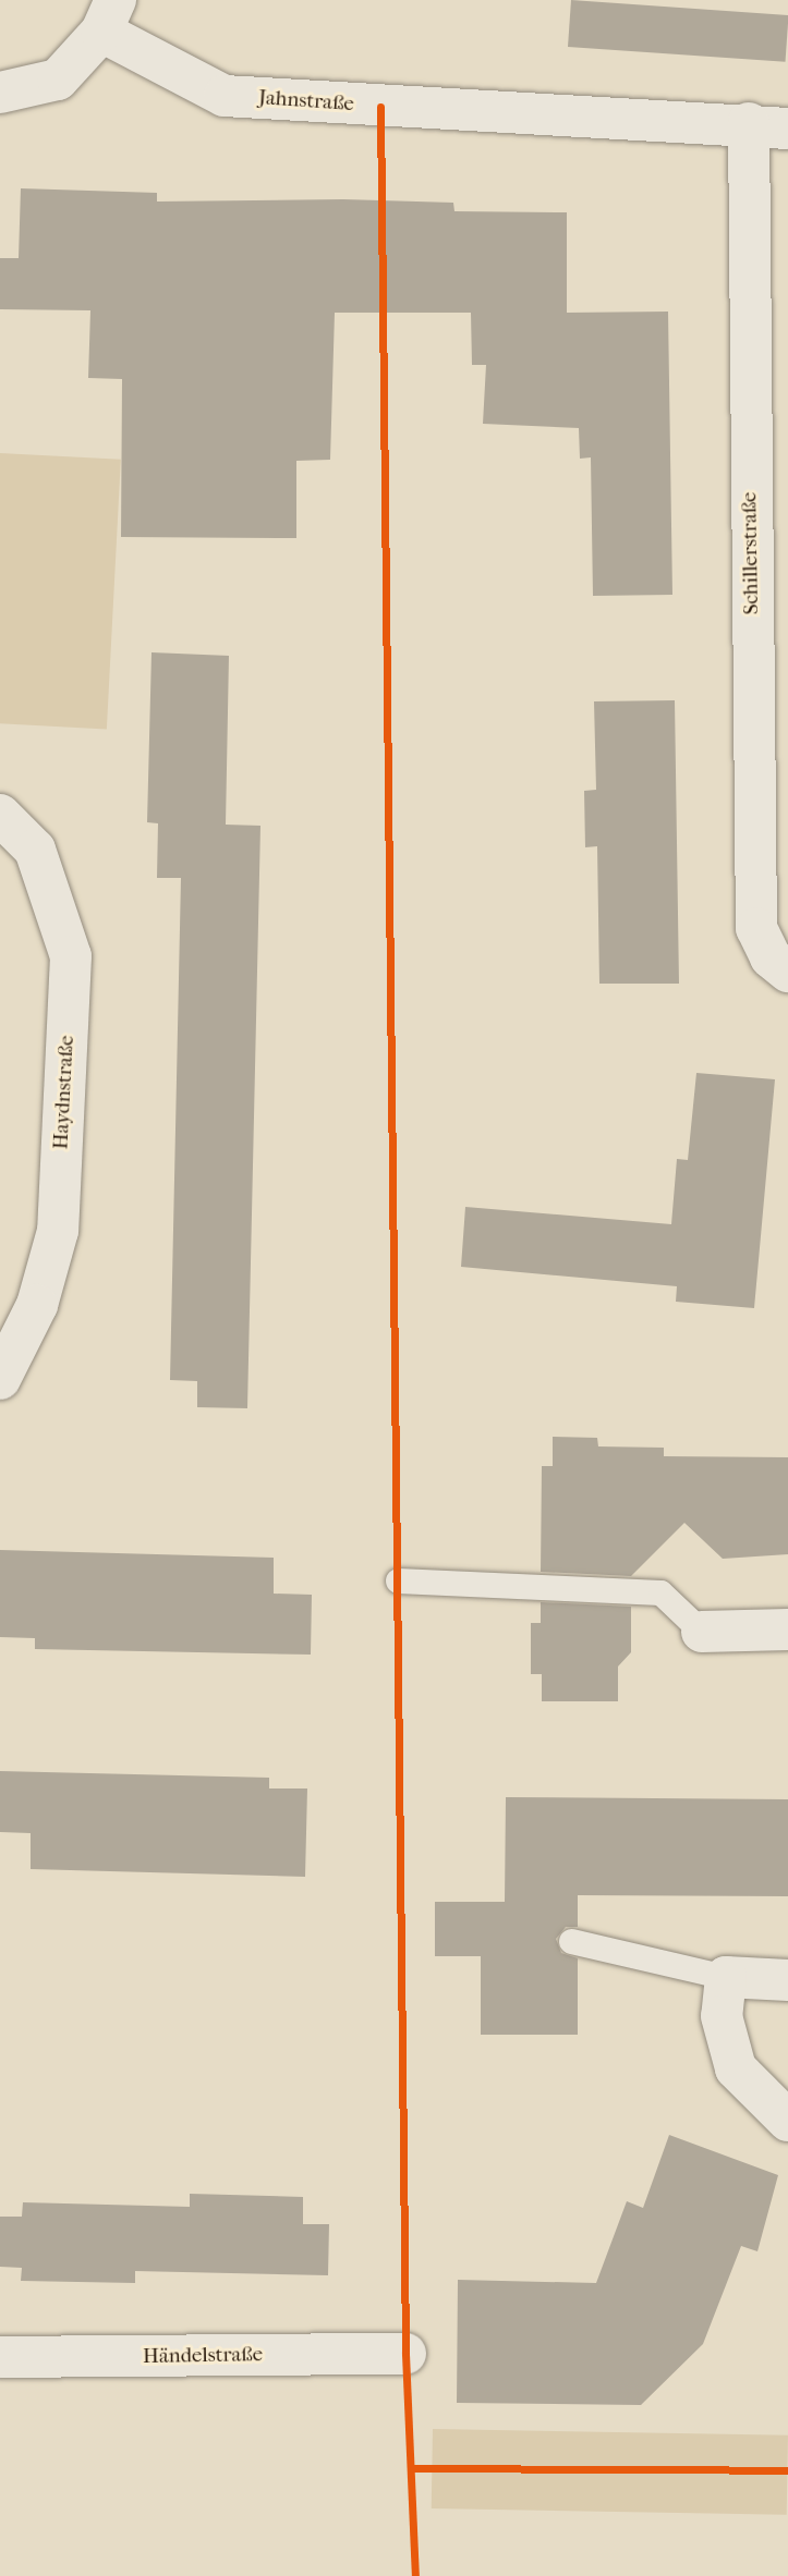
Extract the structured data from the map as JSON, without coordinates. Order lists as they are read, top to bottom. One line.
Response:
{"streets":{"street":["Jahnstraße","Schillerstraße","Haydnstraße","Händelstraße"]},"crossings":[["Jahnstraße","Schillerstraße"]]}
